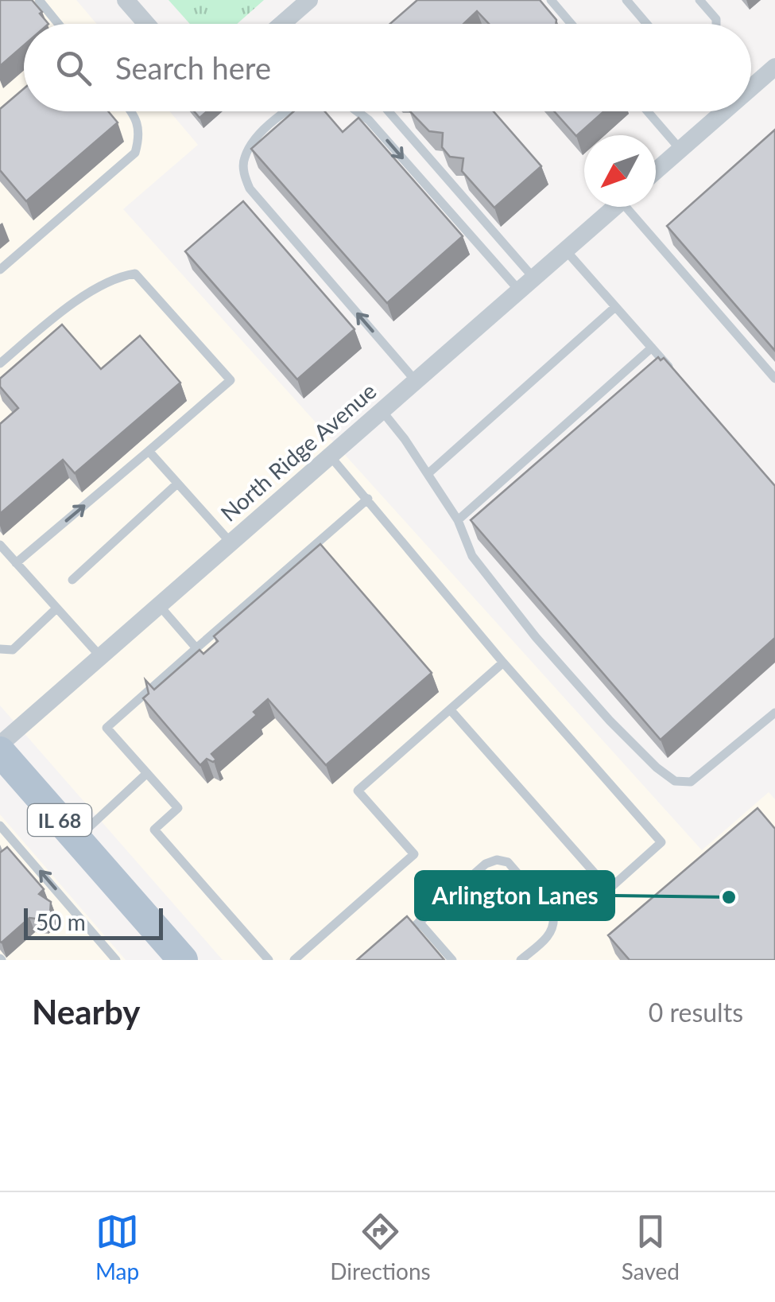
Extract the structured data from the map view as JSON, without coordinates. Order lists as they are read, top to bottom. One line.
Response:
{"streets":{"main road":["IL 68"],"street":["North Ridge Avenue"]},"places":["Arlington Lanes"],"scale_bar":"50 m","north":"bottom left","page":{"search":"Search here","scale":"50 m","heading":["Nearby","0 results"],"nav":["Map","Directions","Saved"]}}
